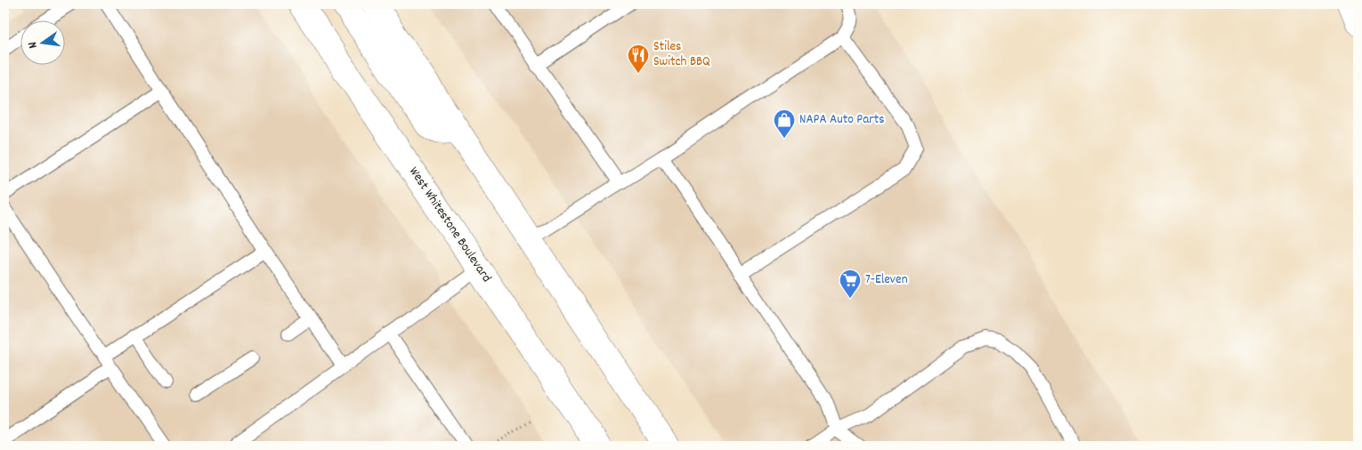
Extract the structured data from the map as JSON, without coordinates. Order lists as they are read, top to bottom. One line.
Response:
{"streets":{"main road":["West Whitestone Boulevard"]},"places":{"restaurant":["Stiles Switch BBQ"],"shop":["NAPA Auto Parts"],"supermarket":["7-Eleven"]},"north":"left"}
